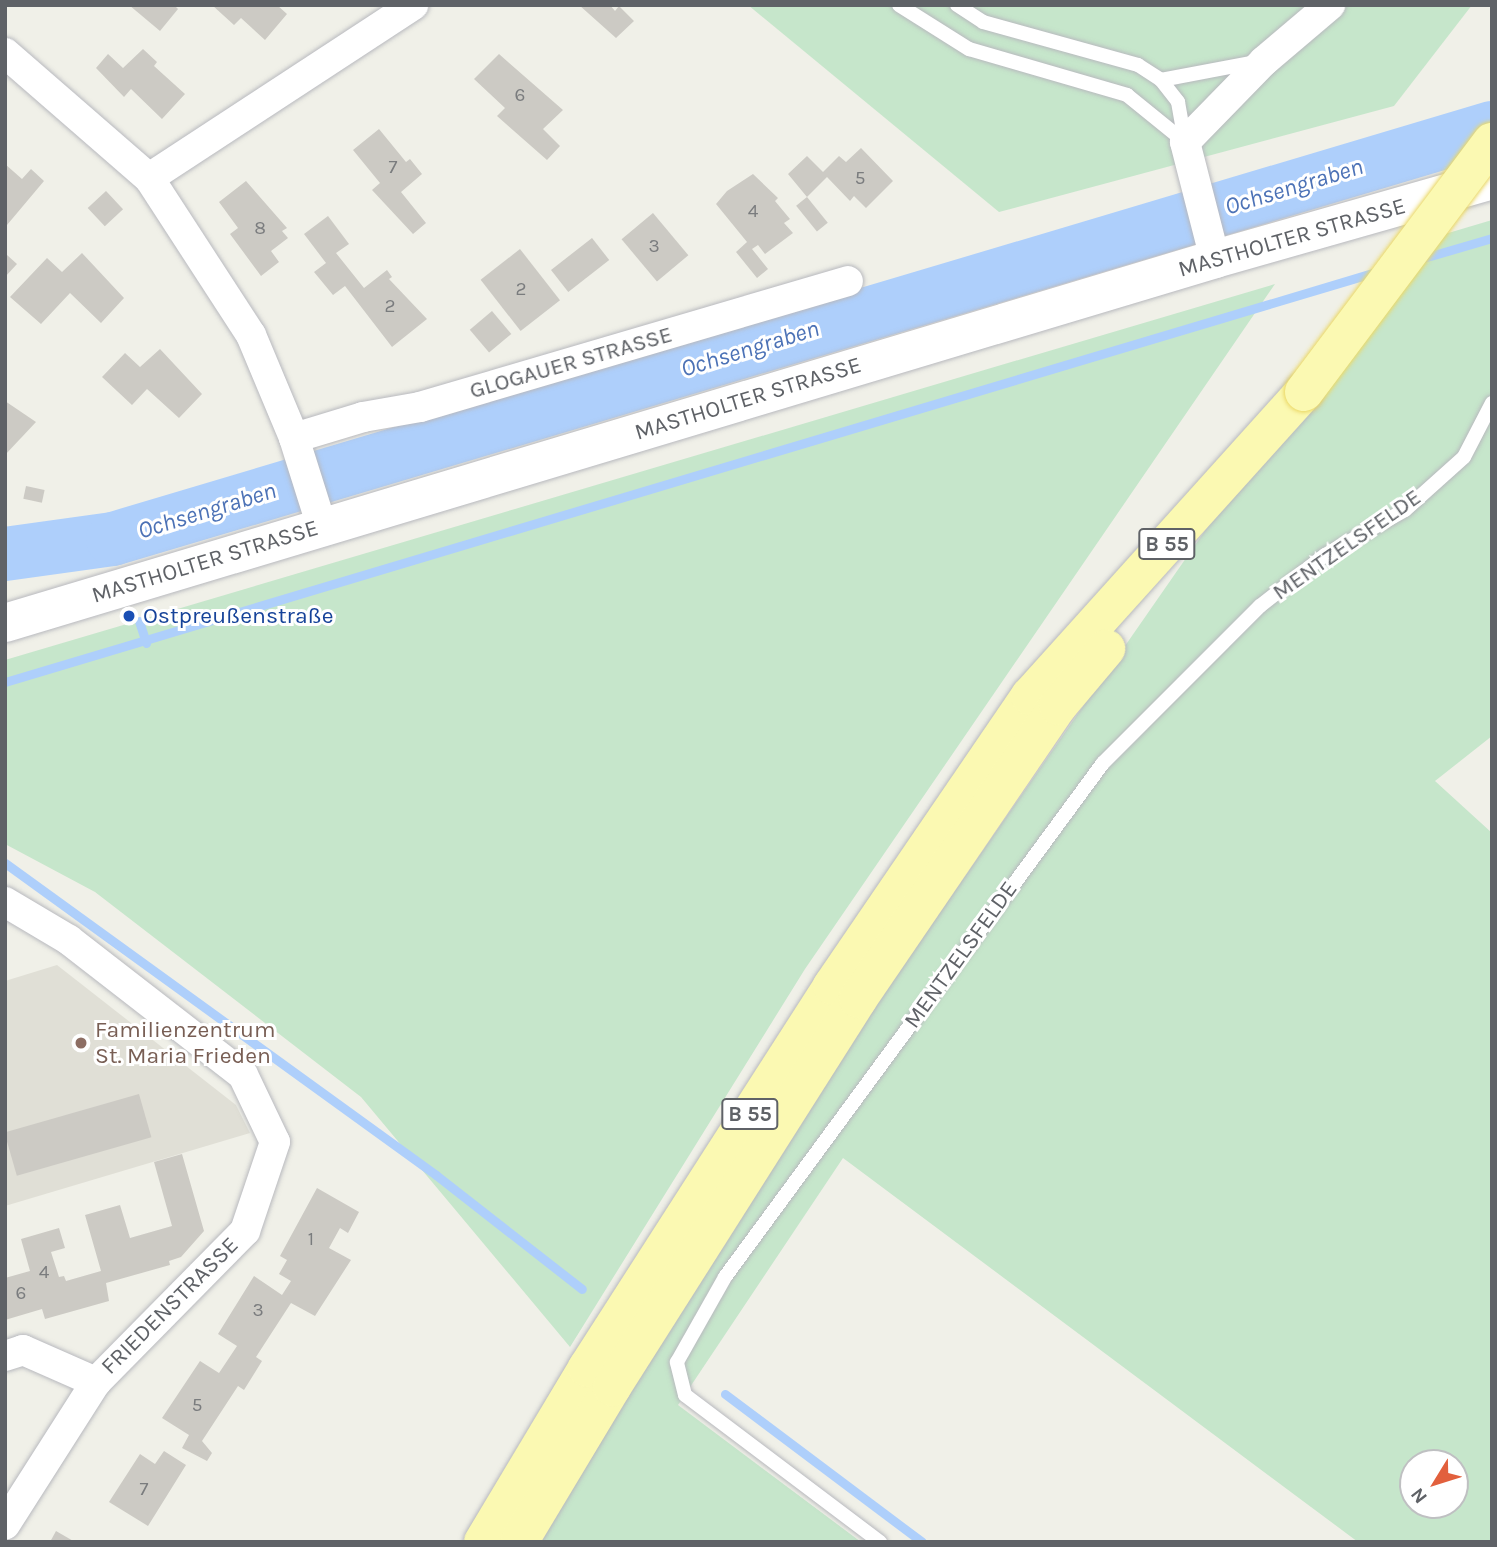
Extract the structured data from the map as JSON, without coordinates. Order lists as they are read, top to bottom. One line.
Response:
{"streets":{"main road":["B 55"],"street":["MASTHOLTER STRASSE","GLOGAUER STRASSE","FRIEDENSTRASSE"],"lane":["MENTZELSFELDE"]},"water":["Ochsengraben"],"places":["Ostpreußenstraße","Familienzentrum St. Maria Frieden"],"house_numbers":["6","7","5","4","8","3","2","2","1","4","6","3","5","7"],"north":"bottom left"}
